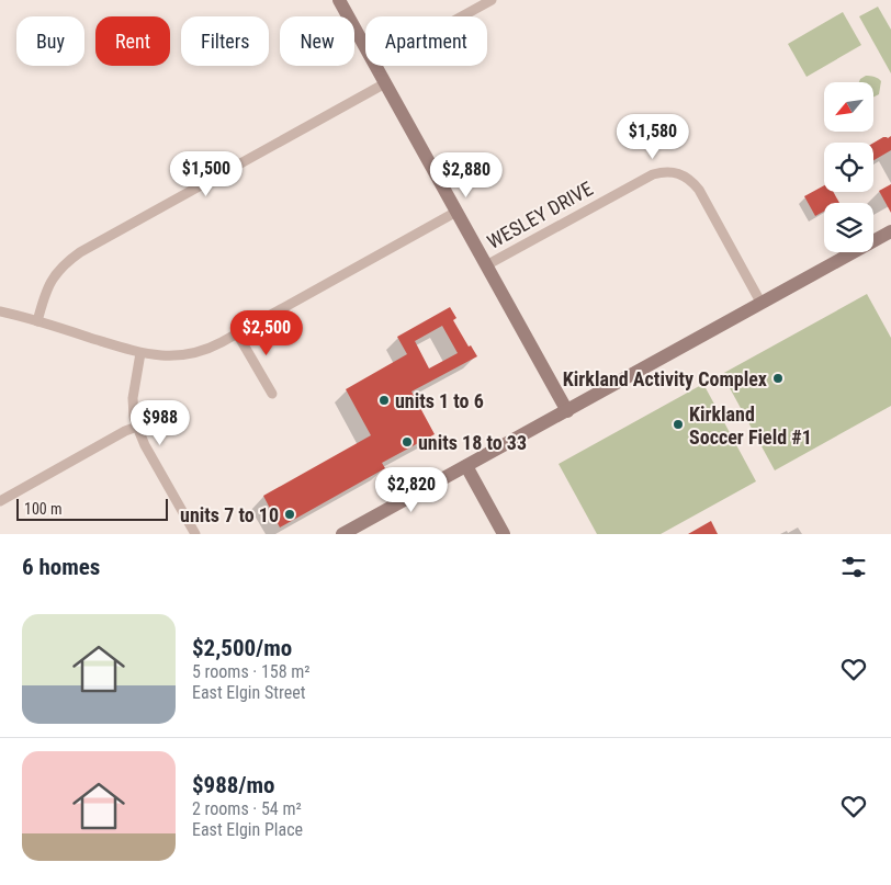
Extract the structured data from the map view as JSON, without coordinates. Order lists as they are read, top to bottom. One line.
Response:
{"streets":{"street":["WESLEY DRIVE"]},"places":["Kirkland Activity Complex","units 1 to 6","Kirkland Soccer Field #1","units 18 to 33","units 7 to 10"],"scale_bar":"100 m","north":"bottom left","page":{"chip":["Buy","Rent","Filters","New","Apartment"],"price":["$1,580","$1,500","$2,880","$2,500","$988","$2,820"],"scale":"100 m","heading":"6 homes","list":[{"name":"$2,500/mo","note":"5 rooms · 158 m² · East Elgin Street"},{"name":"$988/mo","note":"2 rooms · 54 m² · East Elgin Place"}]}}
